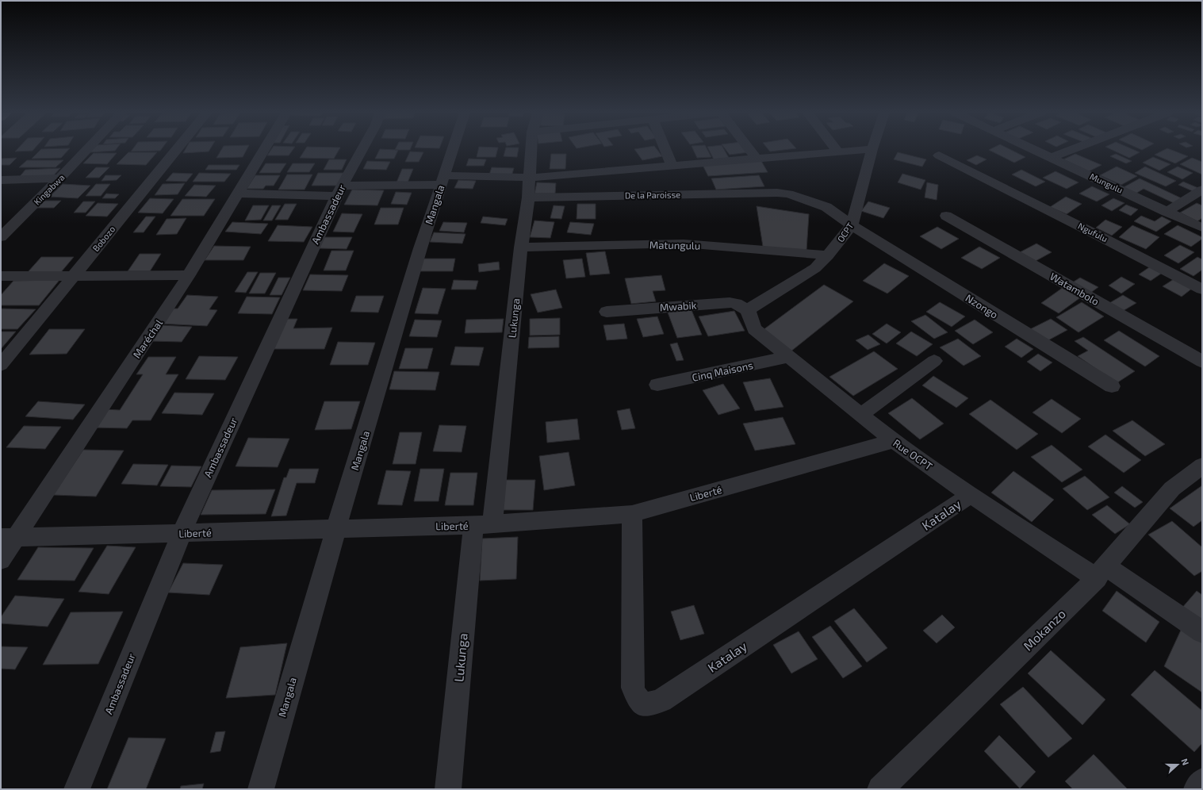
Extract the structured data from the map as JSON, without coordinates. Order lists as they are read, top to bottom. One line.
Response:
{"streets":{"street":["Mungulu","Kingabwa","De la Paroisse","Mangala","Ambassadeur","OCPT","Ngufulu","Bobozo","Matungulu","Watambolo","Mwabik","Nzongo","Lukunga","Maréchal","Cinq Maisons","Rue OCPT","Liberté","Katalay","Mokanzo"]},"crossings":[["De la Paroisse","OCPT"],["De la Paroisse","Nzongo"],["De la Paroisse","Lukunga"],["Mangala","Liberté"],["Ambassadeur","Liberté"],["OCPT","Matungulu"],["OCPT","Mwabik"],["OCPT","Nzongo"],["OCPT","Rue OCPT"],["Matungulu","Lukunga"],["Mwabik","Rue OCPT"],["Lukunga","Liberté"],["Maréchal","Liberté"],["Cinq Maisons","Rue OCPT"],["Rue OCPT","Liberté"],["Rue OCPT","Katalay"],["Rue OCPT","Mokanzo"],["Liberté","Katalay"]],"north":"right"}
